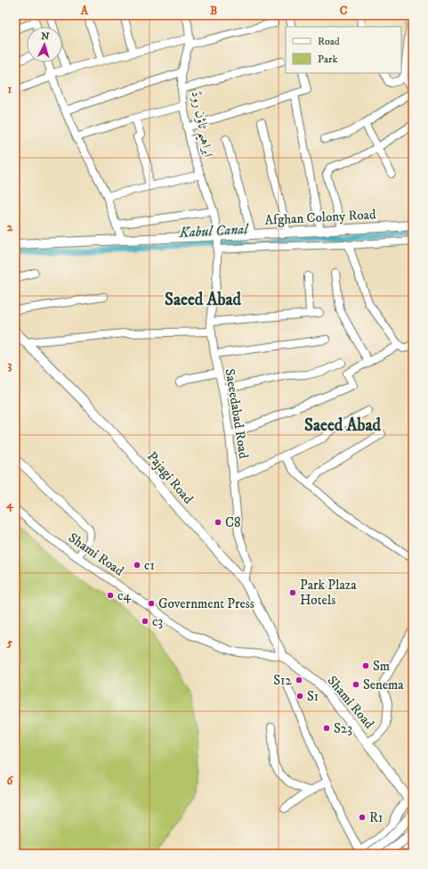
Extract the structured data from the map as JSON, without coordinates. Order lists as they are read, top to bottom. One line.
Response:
{"streets":{"main road":["Afghan Colony Road","Pajagi Road","Shami Road"],"street":["ابراہیم ٹاؤن روڈ","Saeeedabad Road"]},"crossings":[["ابراہیم ٹاؤن روڈ","Afghan Colony Road"],["ابراہیم ٹاؤن روڈ","Saeeedabad Road"],["Saeeedabad Road","Pajagi Road"],["Pajagi Road","Shami Road"]],"districts":["Saeed Abad","Saeed Abad"],"water":["Kabul Canal"],"places":["C8","c1","Park Plaza Hotels","c4","Government Press","c3","Sm","S12","Senema","S1","S23","R1"],"legend":["Road","Park"],"north":"top","grid":{"columns":["A","B","C"],"rows":["1","2","3","4","5","6"]}}
